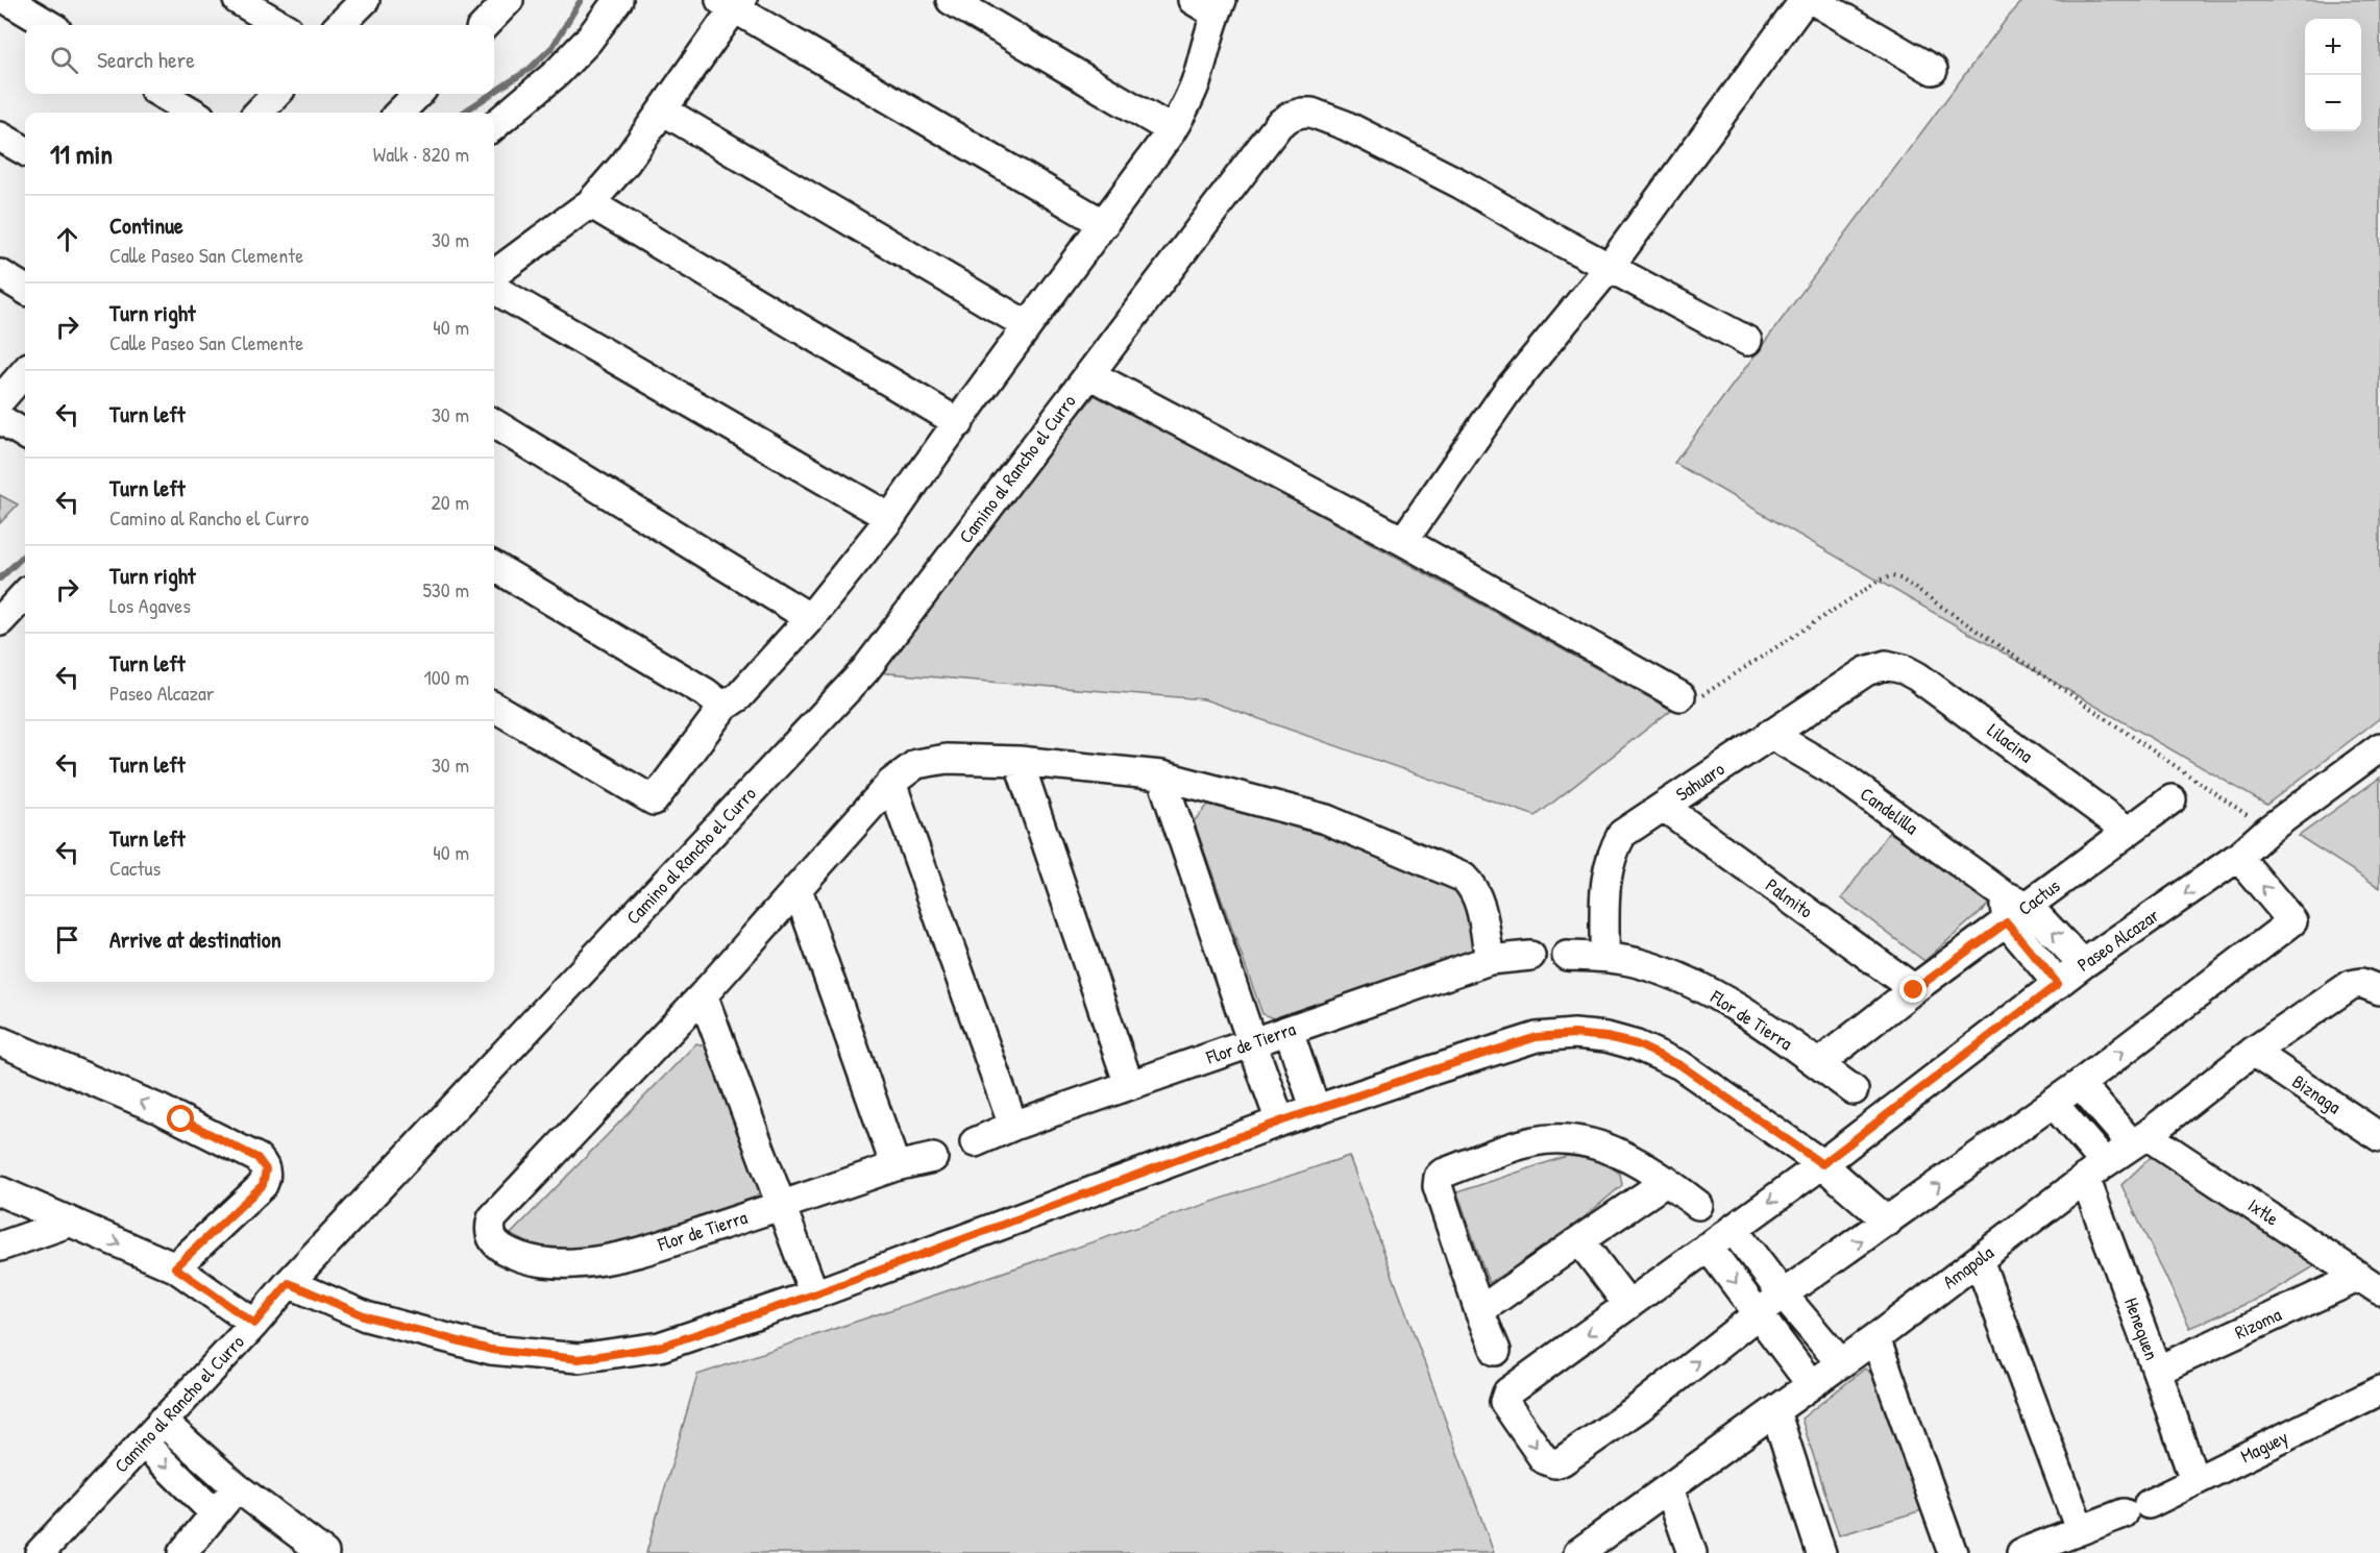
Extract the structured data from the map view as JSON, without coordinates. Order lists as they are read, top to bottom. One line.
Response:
{"streets":{"street":["Camino al Rancho el Curro","Lilacina","Sahuaro","Candelilla","Cactus","Palmito","Paseo Alcazar","Flor de Tierra","Biznaga","Ixtle","Amapola","Rizoma","Henequen","Maguey"]},"crossings":[["Lilacina","Sahuaro"],["Lilacina","Cactus"],["Sahuaro","Candelilla"],["Sahuaro","Palmito"],["Sahuaro","Flor de Tierra"],["Candelilla","Cactus"],["Cactus","Palmito"],["Cactus","Flor de Tierra"],["Biznaga","Amapola"],["Ixtle","Amapola"],["Ixtle","Rizoma"],["Amapola","Henequen"],["Rizoma","Henequen"],["Henequen","Maguey"]],"page":{"map_buttons":["+","−"],"search":"Search here","heading":["11 min","Walk · 820 m"],"list":[["Continue","Calle Paseo San Clemente","30 m"],["Turn right","Calle Paseo San Clemente","40 m"],["Turn left","30 m"],["Turn left","Camino al Rancho el Curro","20 m"],["Turn right","Los Agaves","530 m"],["Turn left","Paseo Alcazar","100 m"],["Turn left","30 m"],["Turn left","Cactus","40 m"],"Arrive at destination"]}}
